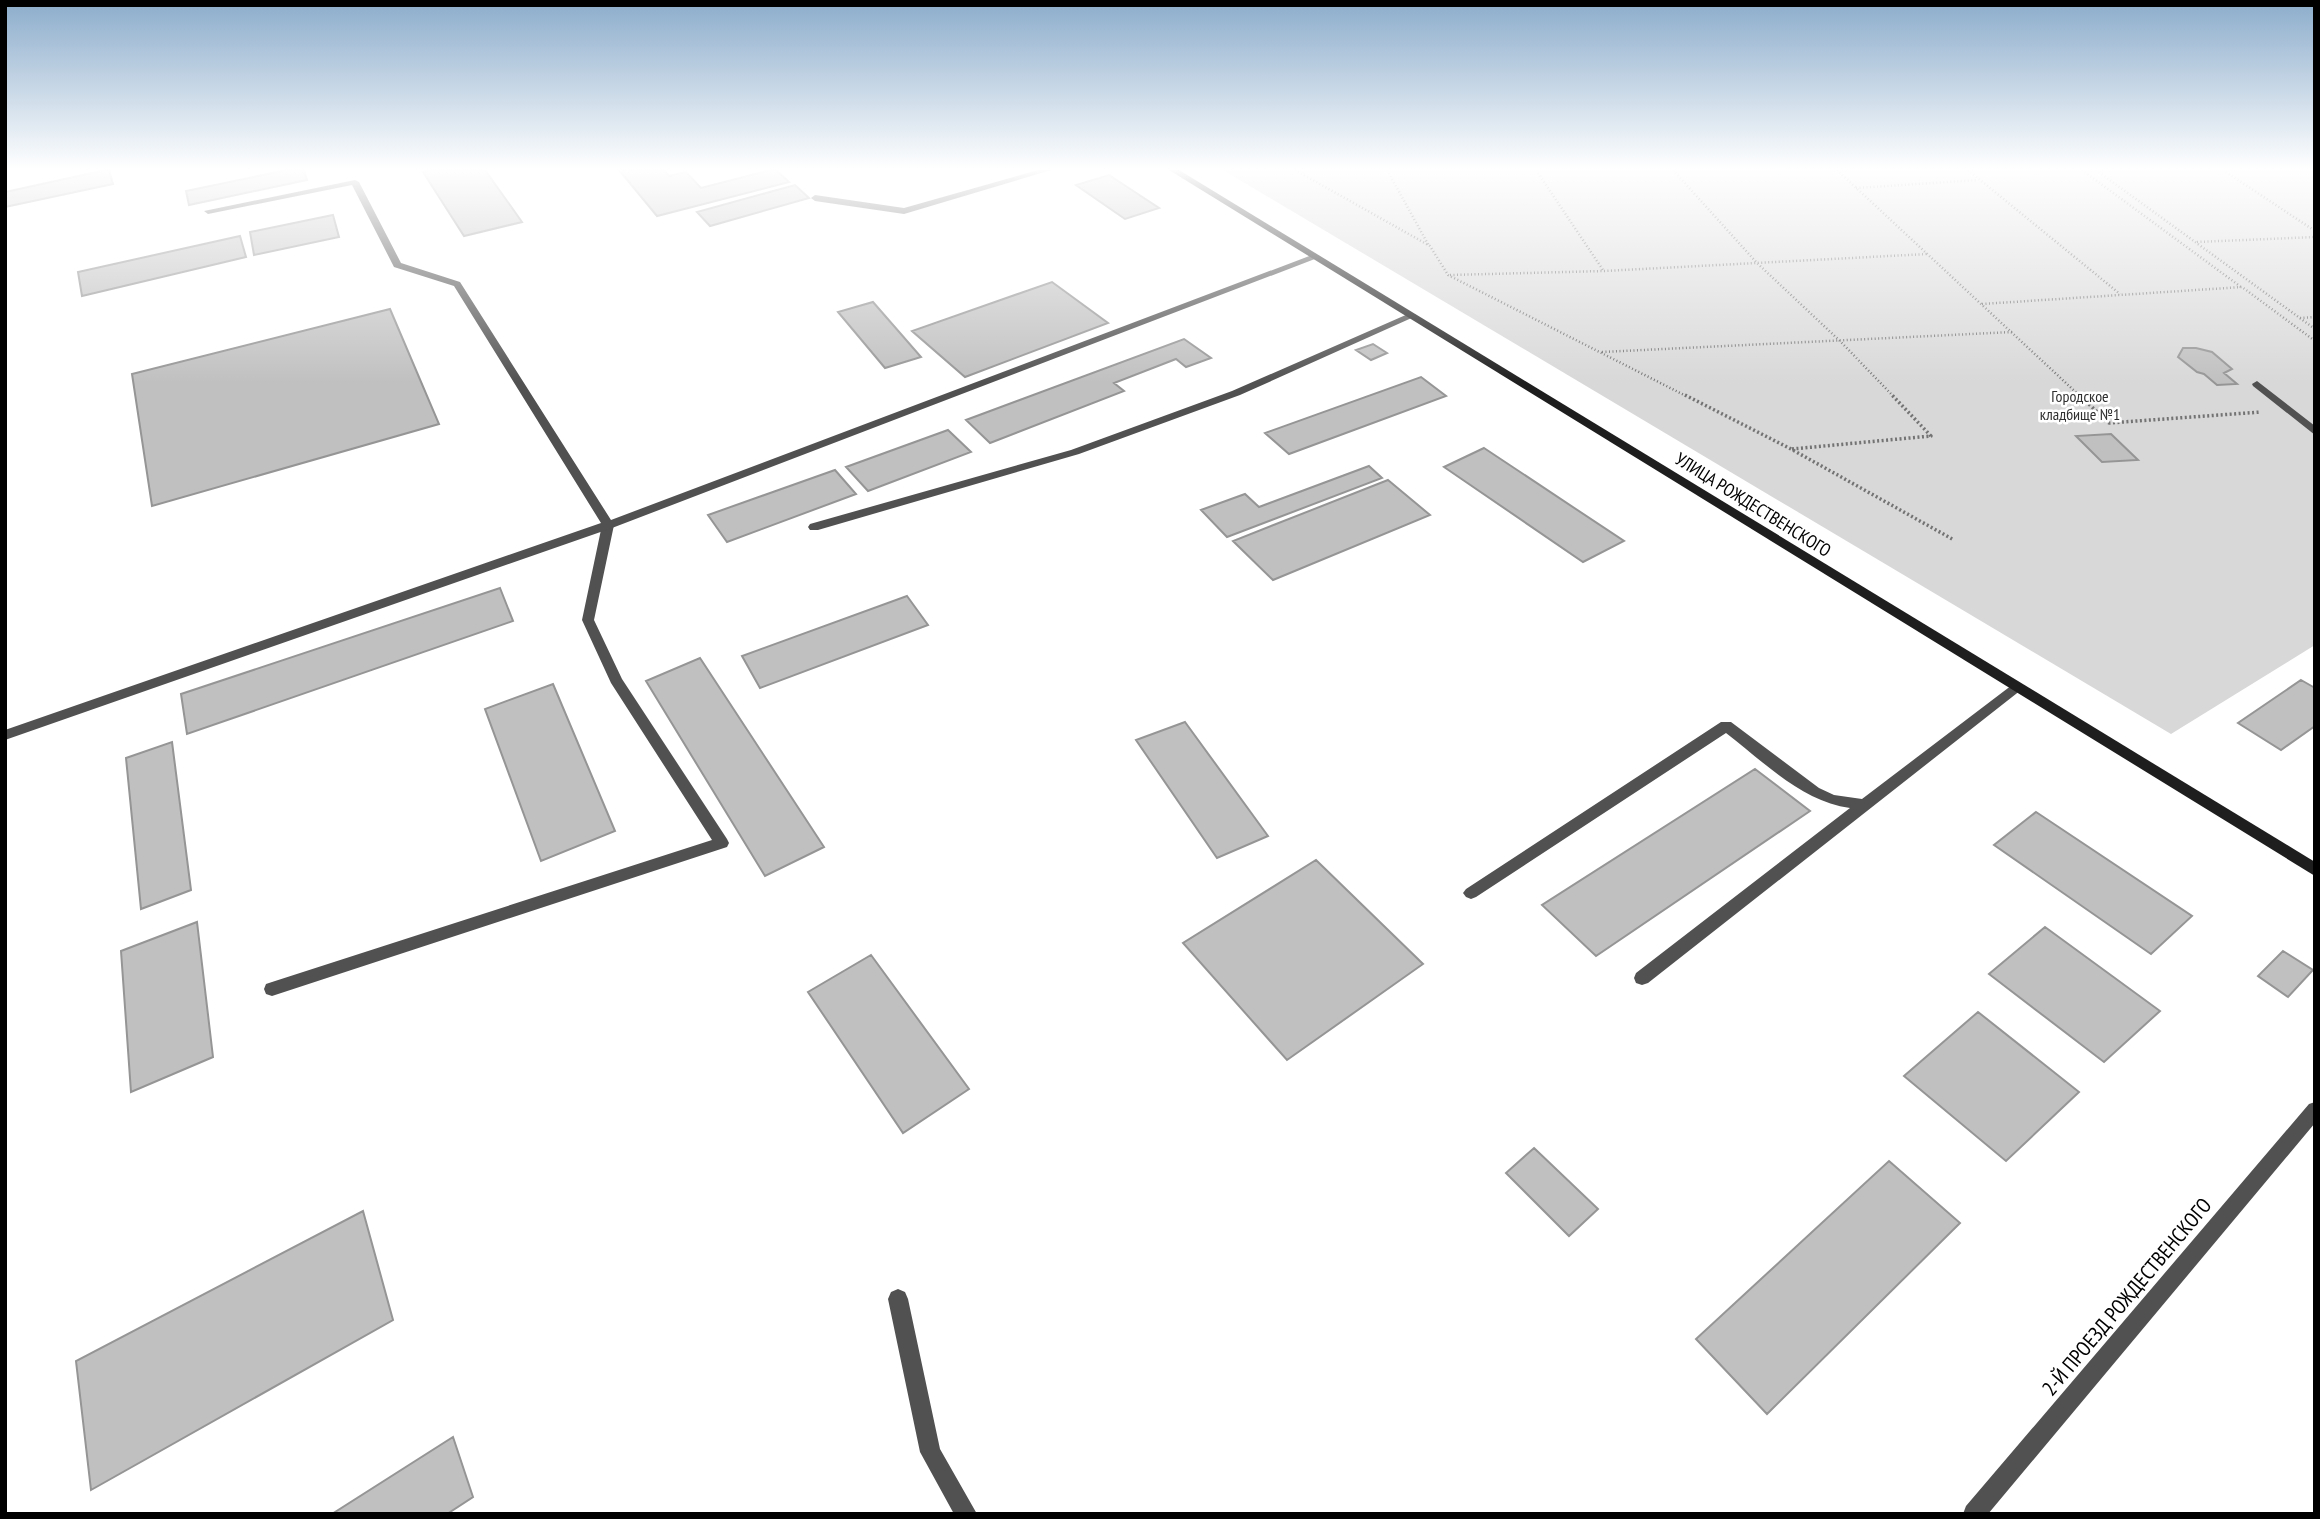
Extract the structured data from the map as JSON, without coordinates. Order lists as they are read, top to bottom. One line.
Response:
{"streets":{"main road":["УЛИЦА РОЖДЕСТВЕНСКОГО"],"street":["2-Й ПРОЕЗД РОЖДЕСТВЕНСКОГО"]},"parks":["Городское кладбище №1"]}
